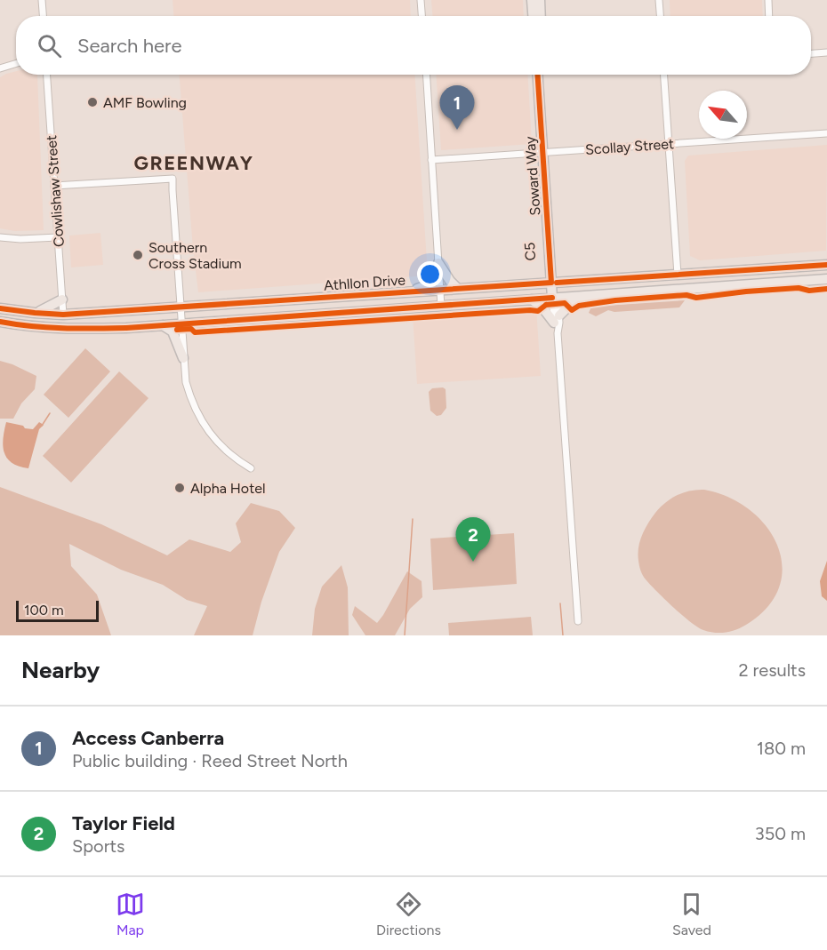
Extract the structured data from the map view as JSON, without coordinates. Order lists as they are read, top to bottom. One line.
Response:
{"streets":{"main road":["Soward Way","Athllon Drive"],"street":["Scollay Street","Cowlishaw Street"],"cycle path":["C5"]},"crossings":[["Scollay Street","Soward Way"],["Soward Way","Athllon Drive"],["Cowlishaw Street","Athllon Drive"]],"districts":["GREENWAY"],"places":["AMF Bowling","Southern Cross Stadium","Alpha Hotel"],"scale_bar":"100 m","north":"top left","page":{"search":"Search here","pins":["1","2"],"scale":"100 m","heading":["Nearby","2 results"],"list":[{"mark":"1","name":"Access Canberra","note":"Public building · Reed Street North","value":"180 m"},{"mark":"2","name":"Taylor Field","note":"Sports","value":"350 m"}],"nav":["Map","Directions","Saved"]}}
